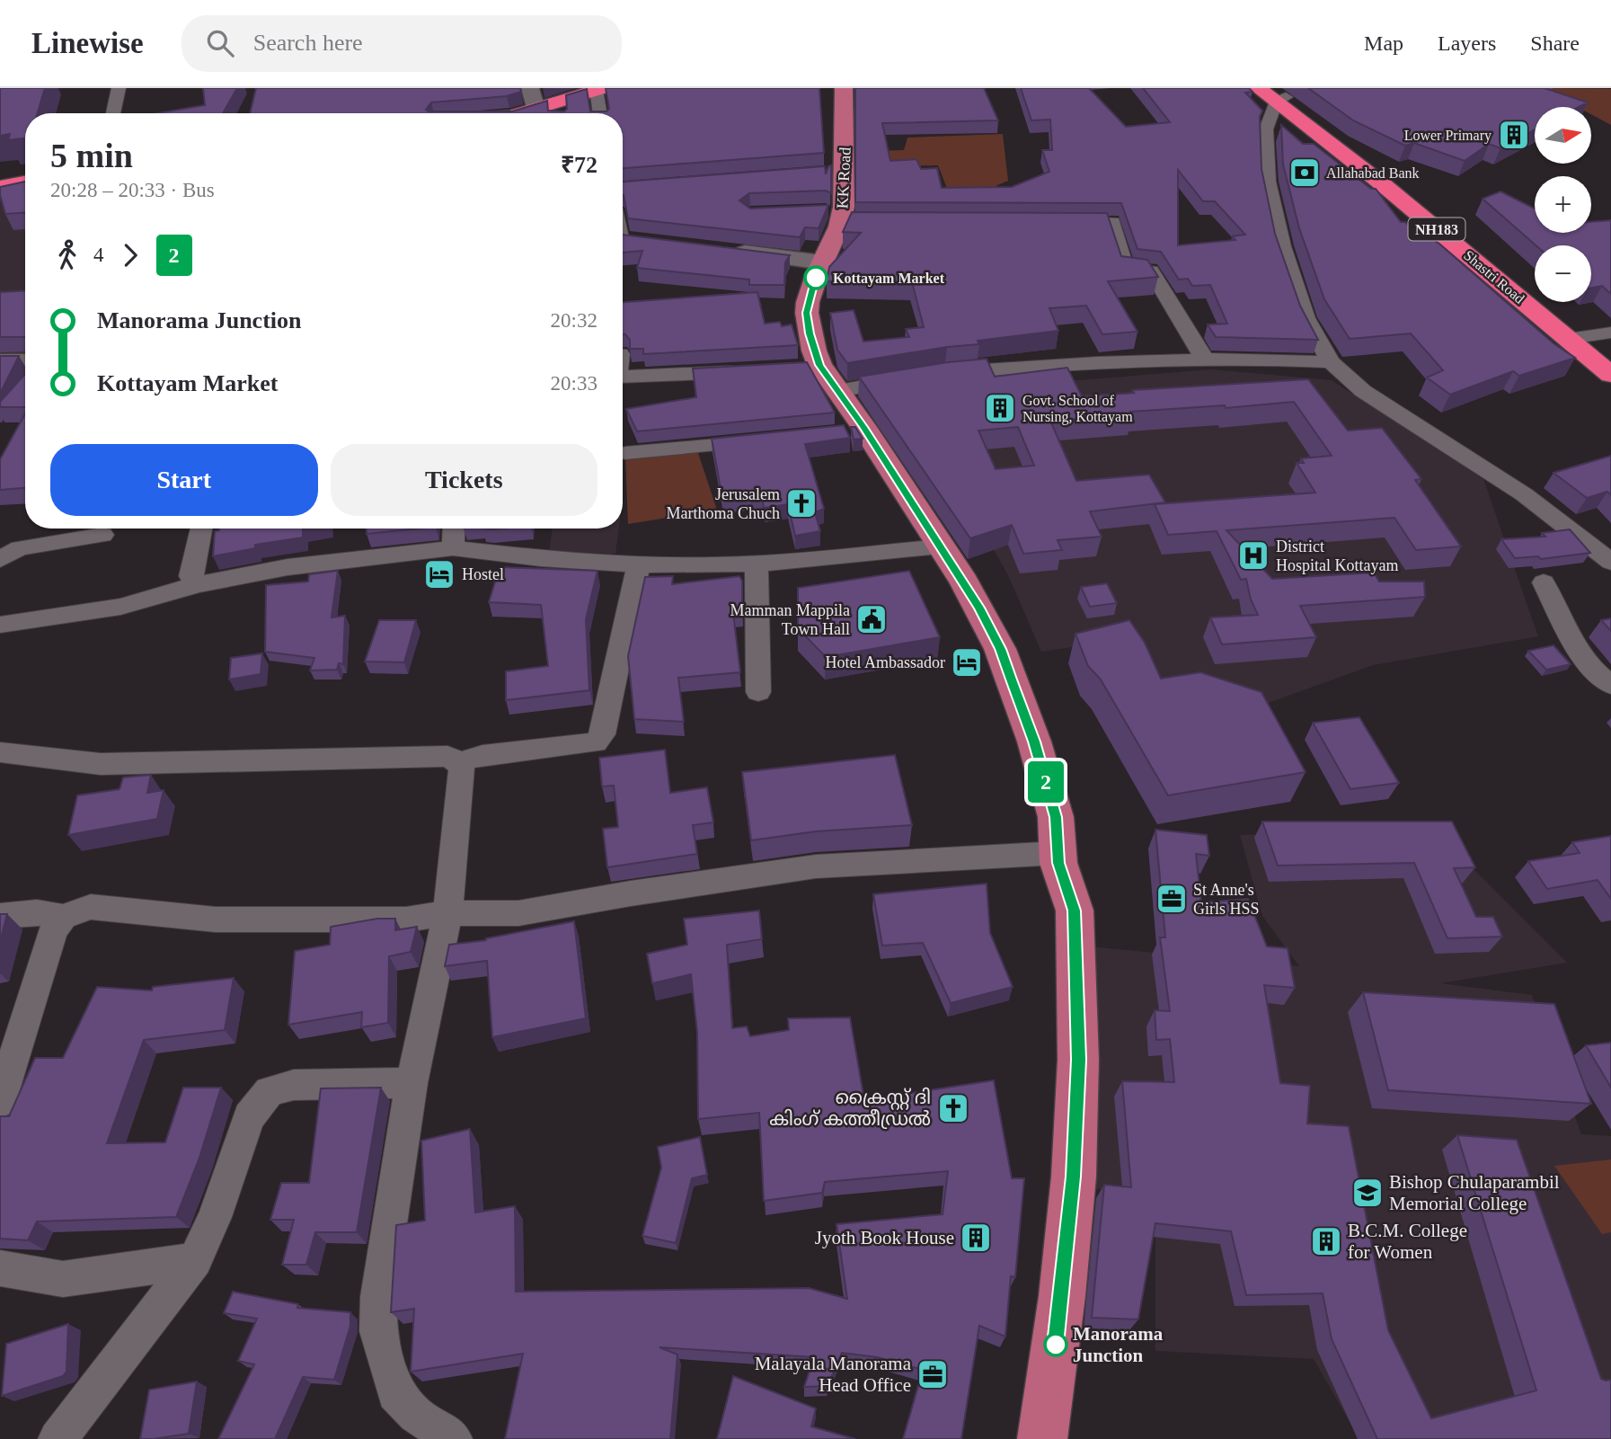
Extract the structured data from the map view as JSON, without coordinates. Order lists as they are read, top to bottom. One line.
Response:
{"streets":{"highway":["NH183","Shastri Road"],"main road":["KK Road"]},"places":{"building":["Lower Primary","Govt. School of Nursing, Kottayam","Jyoth Book House","B.C.M. College for Women"],"bank":["Allahabad Bank"],"other":["Kottayam Market","Manorama Junction"],"church":["Jerusalem Marthoma Chuch","ക്രൈസ്റ്റ് ദി കിംഗ് കത്തീഡ്രൽ"],"hospital":["District Hospital Kottayam"],"hotel":["Hostel","Hotel Ambassador"],"public building":["Mamman Mappila Town Hall"],"office":["St Anne's Girls HSS","Malayala Manorama Head Office"],"school or university":["Bishop Chulaparambil Memorial College"]},"lines":["bus line 2"],"north":"right","page":{"header":"Linewise","search":"Search here","nav":["Map","Layers","Share"],"on_map":"2","map_buttons":["+","−"],"heading":["5 min","20:28 – 20:33 · Bus","₹72"],"legs":["4","2"],"list":[{"name":"Manorama Junction","value":"20:32"},{"name":"Kottayam Market","value":"20:33"}],"buttons":["Start","Tickets"]}}
